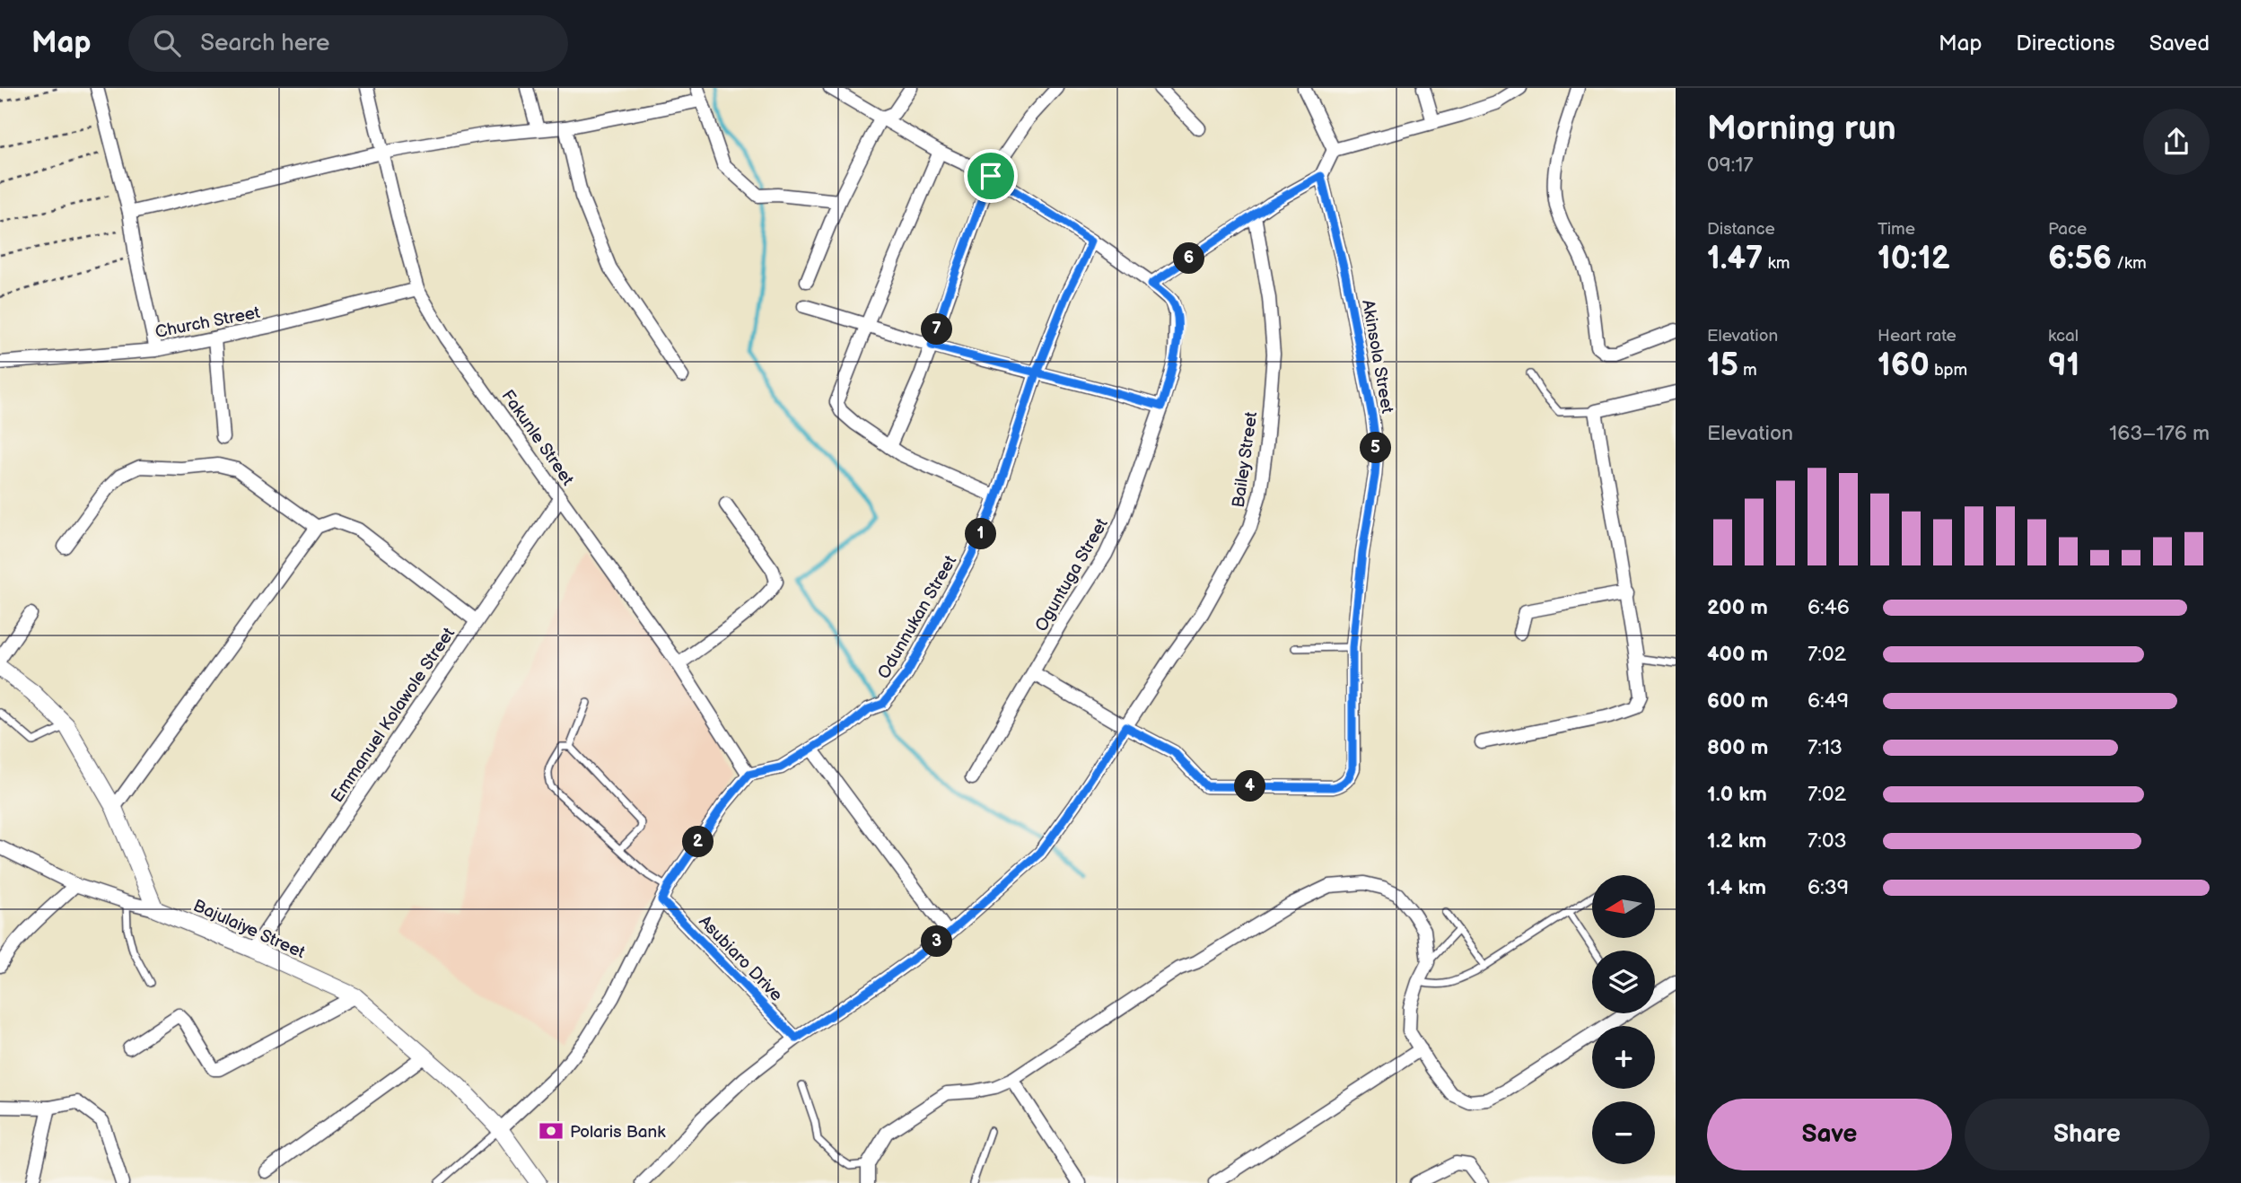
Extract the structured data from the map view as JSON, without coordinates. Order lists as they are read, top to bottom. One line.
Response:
{"streets":{"street":["Church Street","Akinsola Street","Fakunle Street","Bailey Street","Oguntuga Street","Odunnukan Street","Emmanuel Kolawole Street","Bajulaiye Street","Asubiaro Drive"]},"crossings":[["Church Street","Fakunle Street"],["Akinsola Street","Bailey Street"],["Fakunle Street","Odunnukan Street"],["Fakunle Street","Emmanuel Kolawole Street"],["Bailey Street","Asubiaro Drive"],["Emmanuel Kolawole Street","Bajulaiye Street"]],"places":{"bank":["Polaris Bank"]},"north":"left","page":{"header":"Map","search":"Search here","nav":["Map","Directions","Saved"],"heading":["Morning run","09:17"],"stats":[["Distance","1.47 km"],["Time","10:12"],["Pace","6:56 /km"],["Elevation","15 m"],["Heart rate","160 bpm"],["kcal","91"]],"pins":["6","7","5","1","4","2","3"],"chart":["Elevation","163–176 m"],"list":[{"name":"200 m","note":"6:46"},{"name":"400 m","note":"7:02"},{"name":"600 m","note":"6:49"},{"name":"800 m","note":"7:13"},{"name":"1.0 km","note":"7:02"},{"name":"1.2 km","note":"7:03"},{"name":"1.4 km","note":"6:39"}],"map_buttons":["+","−"],"buttons":["Save","Share"]}}
